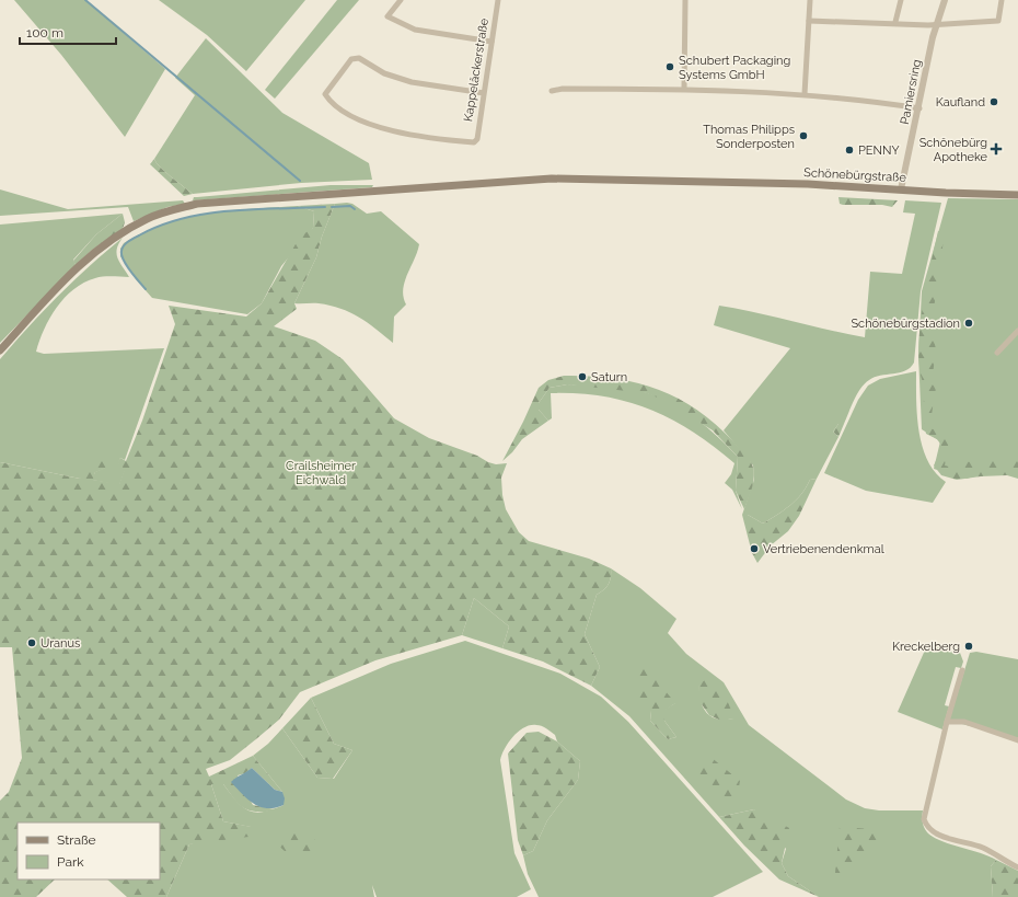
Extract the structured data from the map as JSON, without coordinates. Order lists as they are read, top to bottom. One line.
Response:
{"streets":{"main road":["Schönebürgstraße"],"street":["Kappeläckerstraße","Pamiersring"]},"crossings":[["Pamiersring","Schönebürgstraße"]],"parks":["Crailsheimer Eichwald"],"places":{"other":["Schubert Packaging Systems GmbH","Kaufland","Thomas Philipps Sonderposten","PENNY","Schönebürgstadion","Saturn","Vertriebenendenkmal","Uranus","Kreckelberg"],"health":["Schönebürg Apotheke"]},"legend":["Straße","Park"],"scale_bar":"100 m"}
